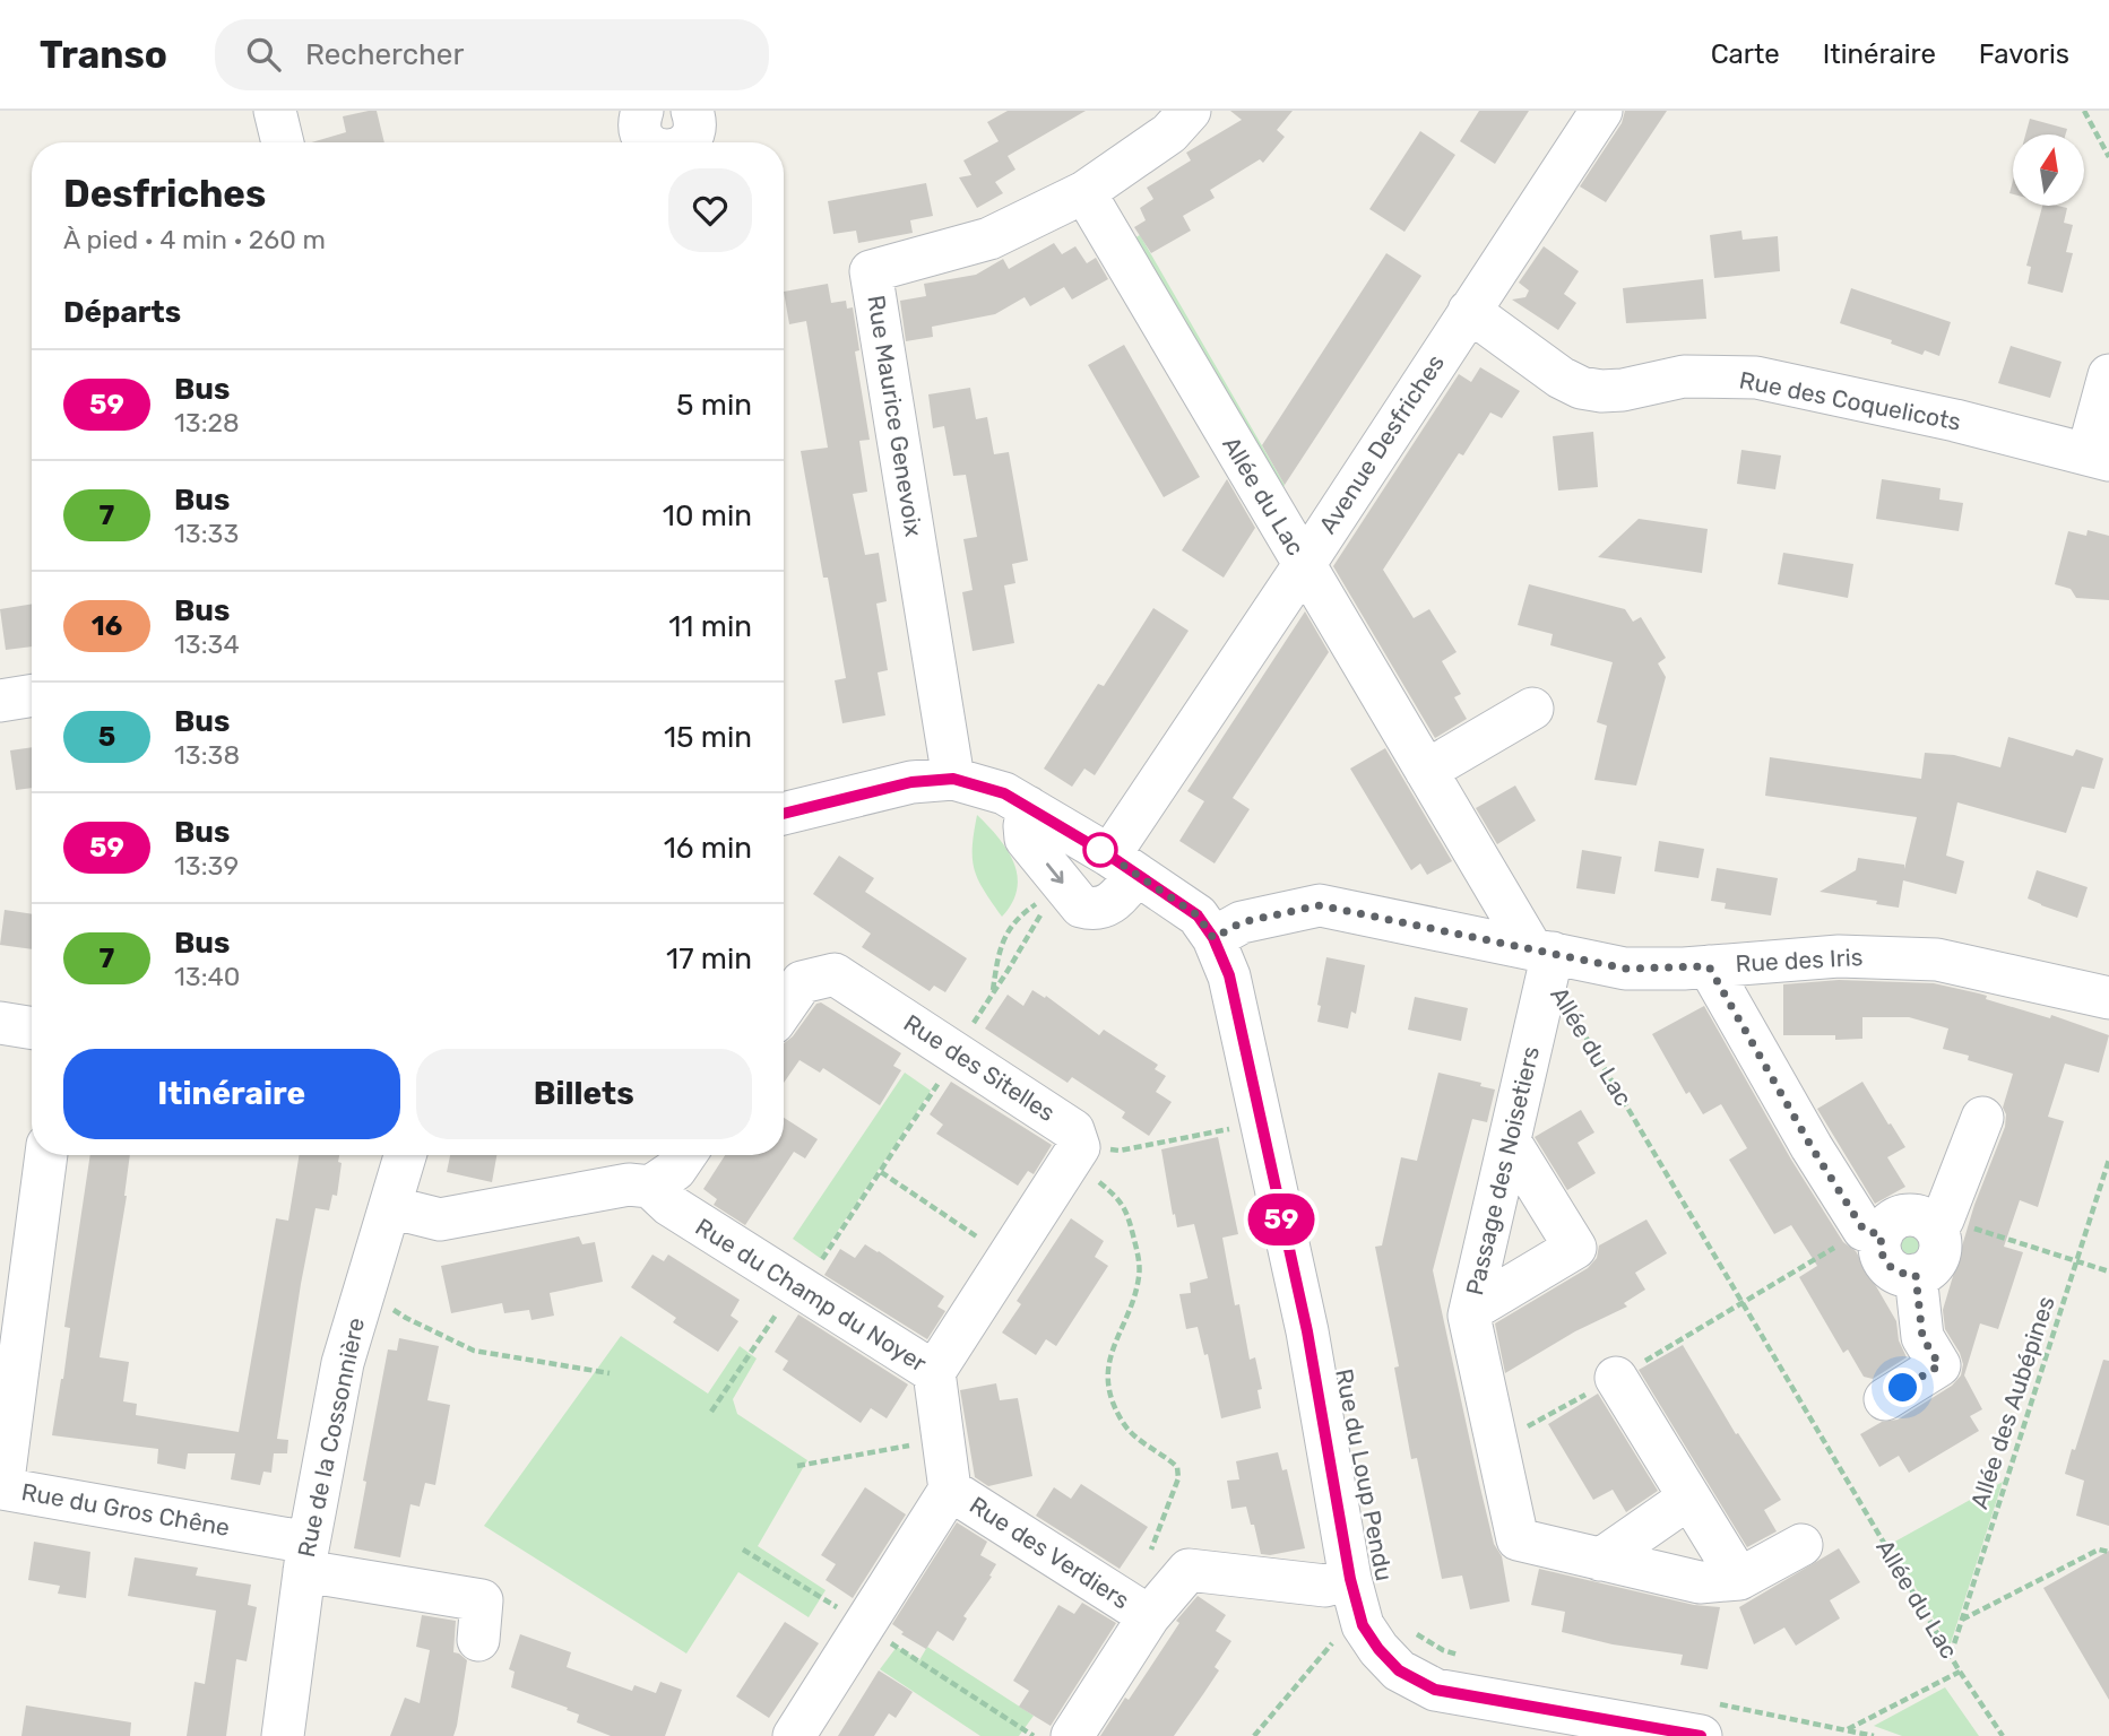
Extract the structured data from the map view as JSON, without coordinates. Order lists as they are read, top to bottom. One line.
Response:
{"streets":{"street":["Rue des Coquelicots","Rue Maurice Genevoix","Avenue Desfriches","Allée du Lac","Rue des Iris","Rue des Sitelles","Passage des Noisetiers","Rue du Champ du Noyer","Rue de la Cossonnière","Rue du Loup Pendu","Rue du Gros Chêne","Rue des Verdiers"],"path":["Allée des Aubépines"]},"crossings":[["Rue des Coquelicots","Avenue Desfriches"],["Rue Maurice Genevoix","Allée du Lac"],["Rue Maurice Genevoix","Rue du Loup Pendu"],["Avenue Desfriches","Allée du Lac"],["Avenue Desfriches","Rue du Loup Pendu"],["Allée du Lac","Rue des Iris"],["Allée du Lac","Passage des Noisetiers"],["Allée du Lac","Allée des Aubépines"],["Rue des Iris","Passage des Noisetiers"],["Rue des Iris","Rue du Loup Pendu"],["Rue du Champ du Noyer","Rue des Verdiers"],["Rue de la Cossonnière","Rue du Gros Chêne"]],"lines":["bus line 59"],"north":"top","page":{"header":"Transo","search":"Rechercher","nav":["Carte","Itinéraire","Favoris"],"on_map":"59","heading":[["Desfriches","À pied · 4 min · 260 m"],"Départs"],"list":[{"mark":"59","name":"Bus","note":"13:28","value":"5 min"},{"mark":"7","name":"Bus","note":"13:33","value":"10 min"},{"mark":"16","name":"Bus","note":"13:34","value":"11 min"},{"mark":"5","name":"Bus","note":"13:38","value":"15 min"},{"mark":"59","name":"Bus","note":"13:39","value":"16 min"},{"mark":"7","name":"Bus","note":"13:40","value":"17 min"}],"buttons":["Itinéraire","Billets"]}}
